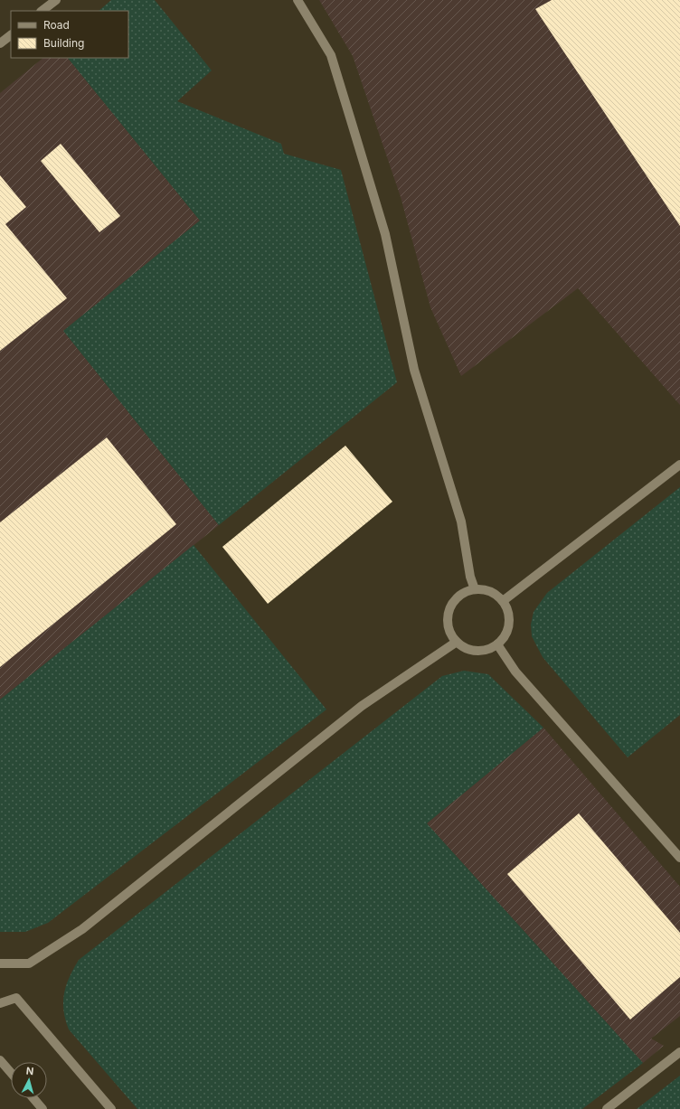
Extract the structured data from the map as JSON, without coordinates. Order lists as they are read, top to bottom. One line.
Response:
{"legend":["Road","Building"],"north":"top"}
